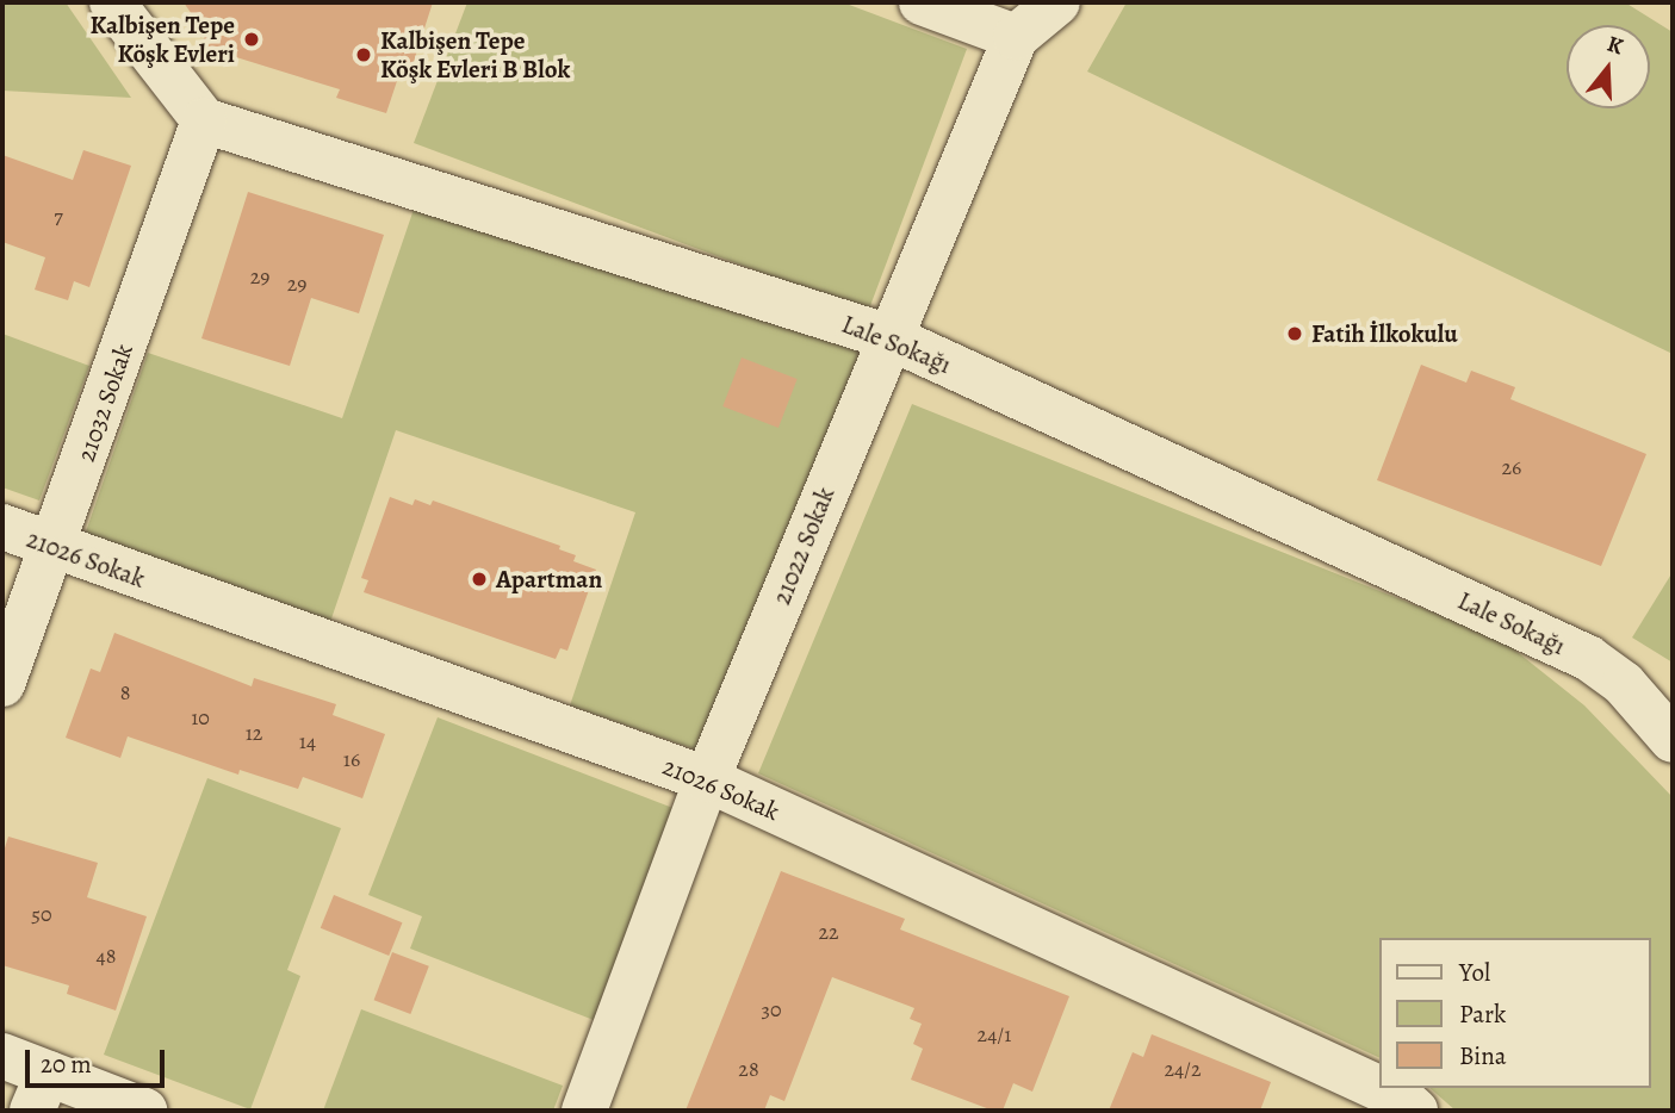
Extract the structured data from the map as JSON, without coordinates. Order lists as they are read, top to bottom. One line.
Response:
{"streets":{"street":["Lale Sokağı","21032 Sokak","21022 Sokak","21026 Sokak"]},"crossings":[["Lale Sokağı","21032 Sokak"],["Lale Sokağı","21022 Sokak"],["21032 Sokak","21026 Sokak"],["21022 Sokak","21026 Sokak"]],"places":["Kalbişen Tepe Köşk Evleri","Kalbişen Tepe Köşk Evleri B Blok","Fatih İlkokulu","Apartman"],"house_numbers":["7","29","29","26","8","10","12","14","16","50","22","48","30","24/1","28","24/2"],"legend":["Yol","Park","Bina"],"scale_bar":"20 m","north":"top"}
